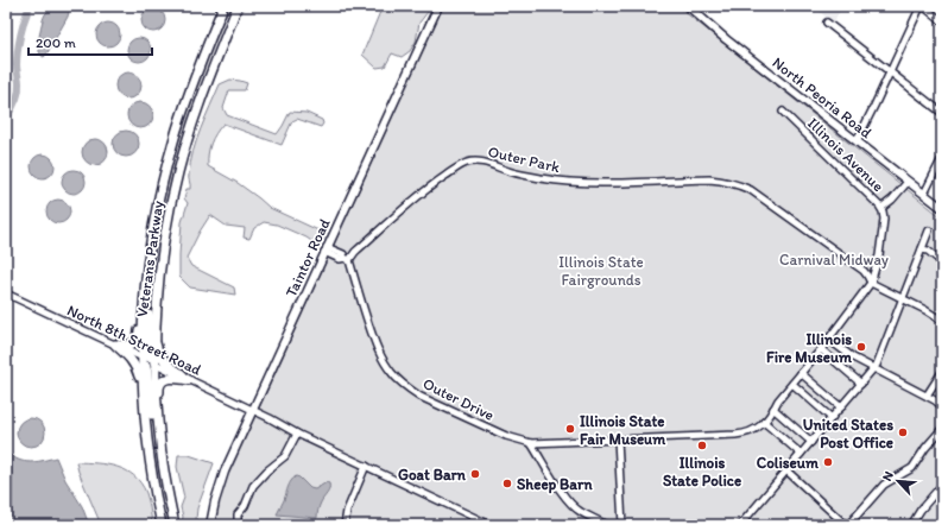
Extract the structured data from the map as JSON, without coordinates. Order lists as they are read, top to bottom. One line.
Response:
{"streets":{"highway":["Veterans Parkway"],"main road":["North Peoria Road","Taintor Road"],"street":["Illinois Avenue","Outer Park","North 8th Street Road","Outer Drive"]},"crossings":[["Illinois Avenue","Outer Park"],["Illinois Avenue","Outer Drive"],["Outer Park","Outer Drive"],["Taintor Road","North 8th Street Road"],["Veterans Parkway","North 8th Street Road"]],"parks":["Carnival Midway","Illinois State Fairgrounds"],"places":["Illinois Fire Museum","Illinois State Fair Museum","United States Post Office","Illinois State Police","Coliseum","Goat Barn","Sheep Barn"],"scale_bar":"200 m","north":"top left"}
